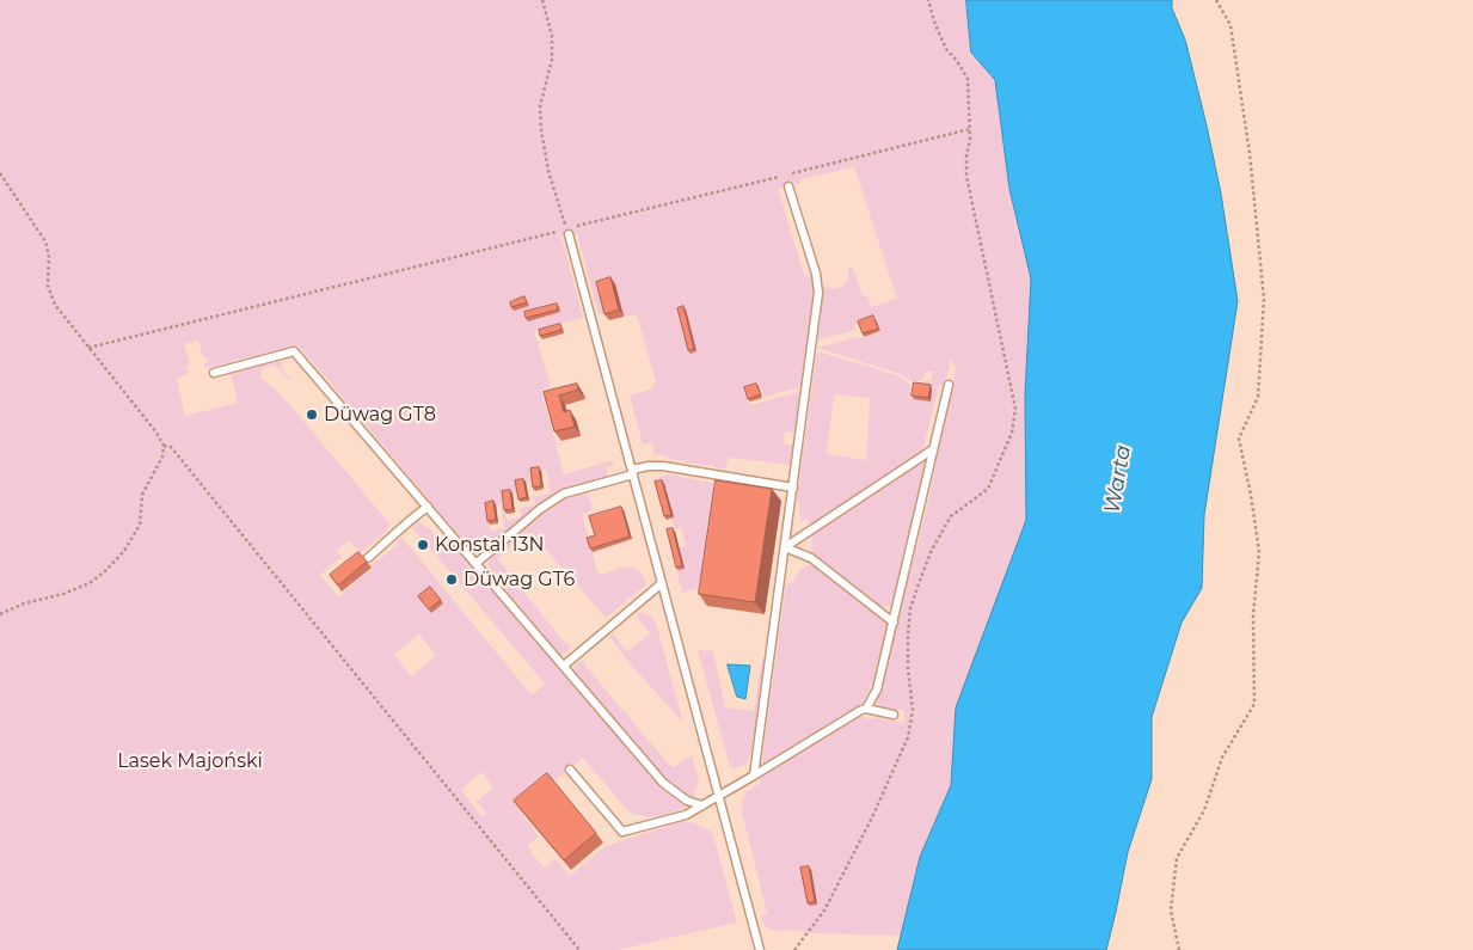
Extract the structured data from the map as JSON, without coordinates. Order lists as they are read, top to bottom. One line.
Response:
{"water":["Warta"],"parks":["Lasek Majoński"],"places":["Düwag GT8","Konstal 13N","Düwag GT6"]}
